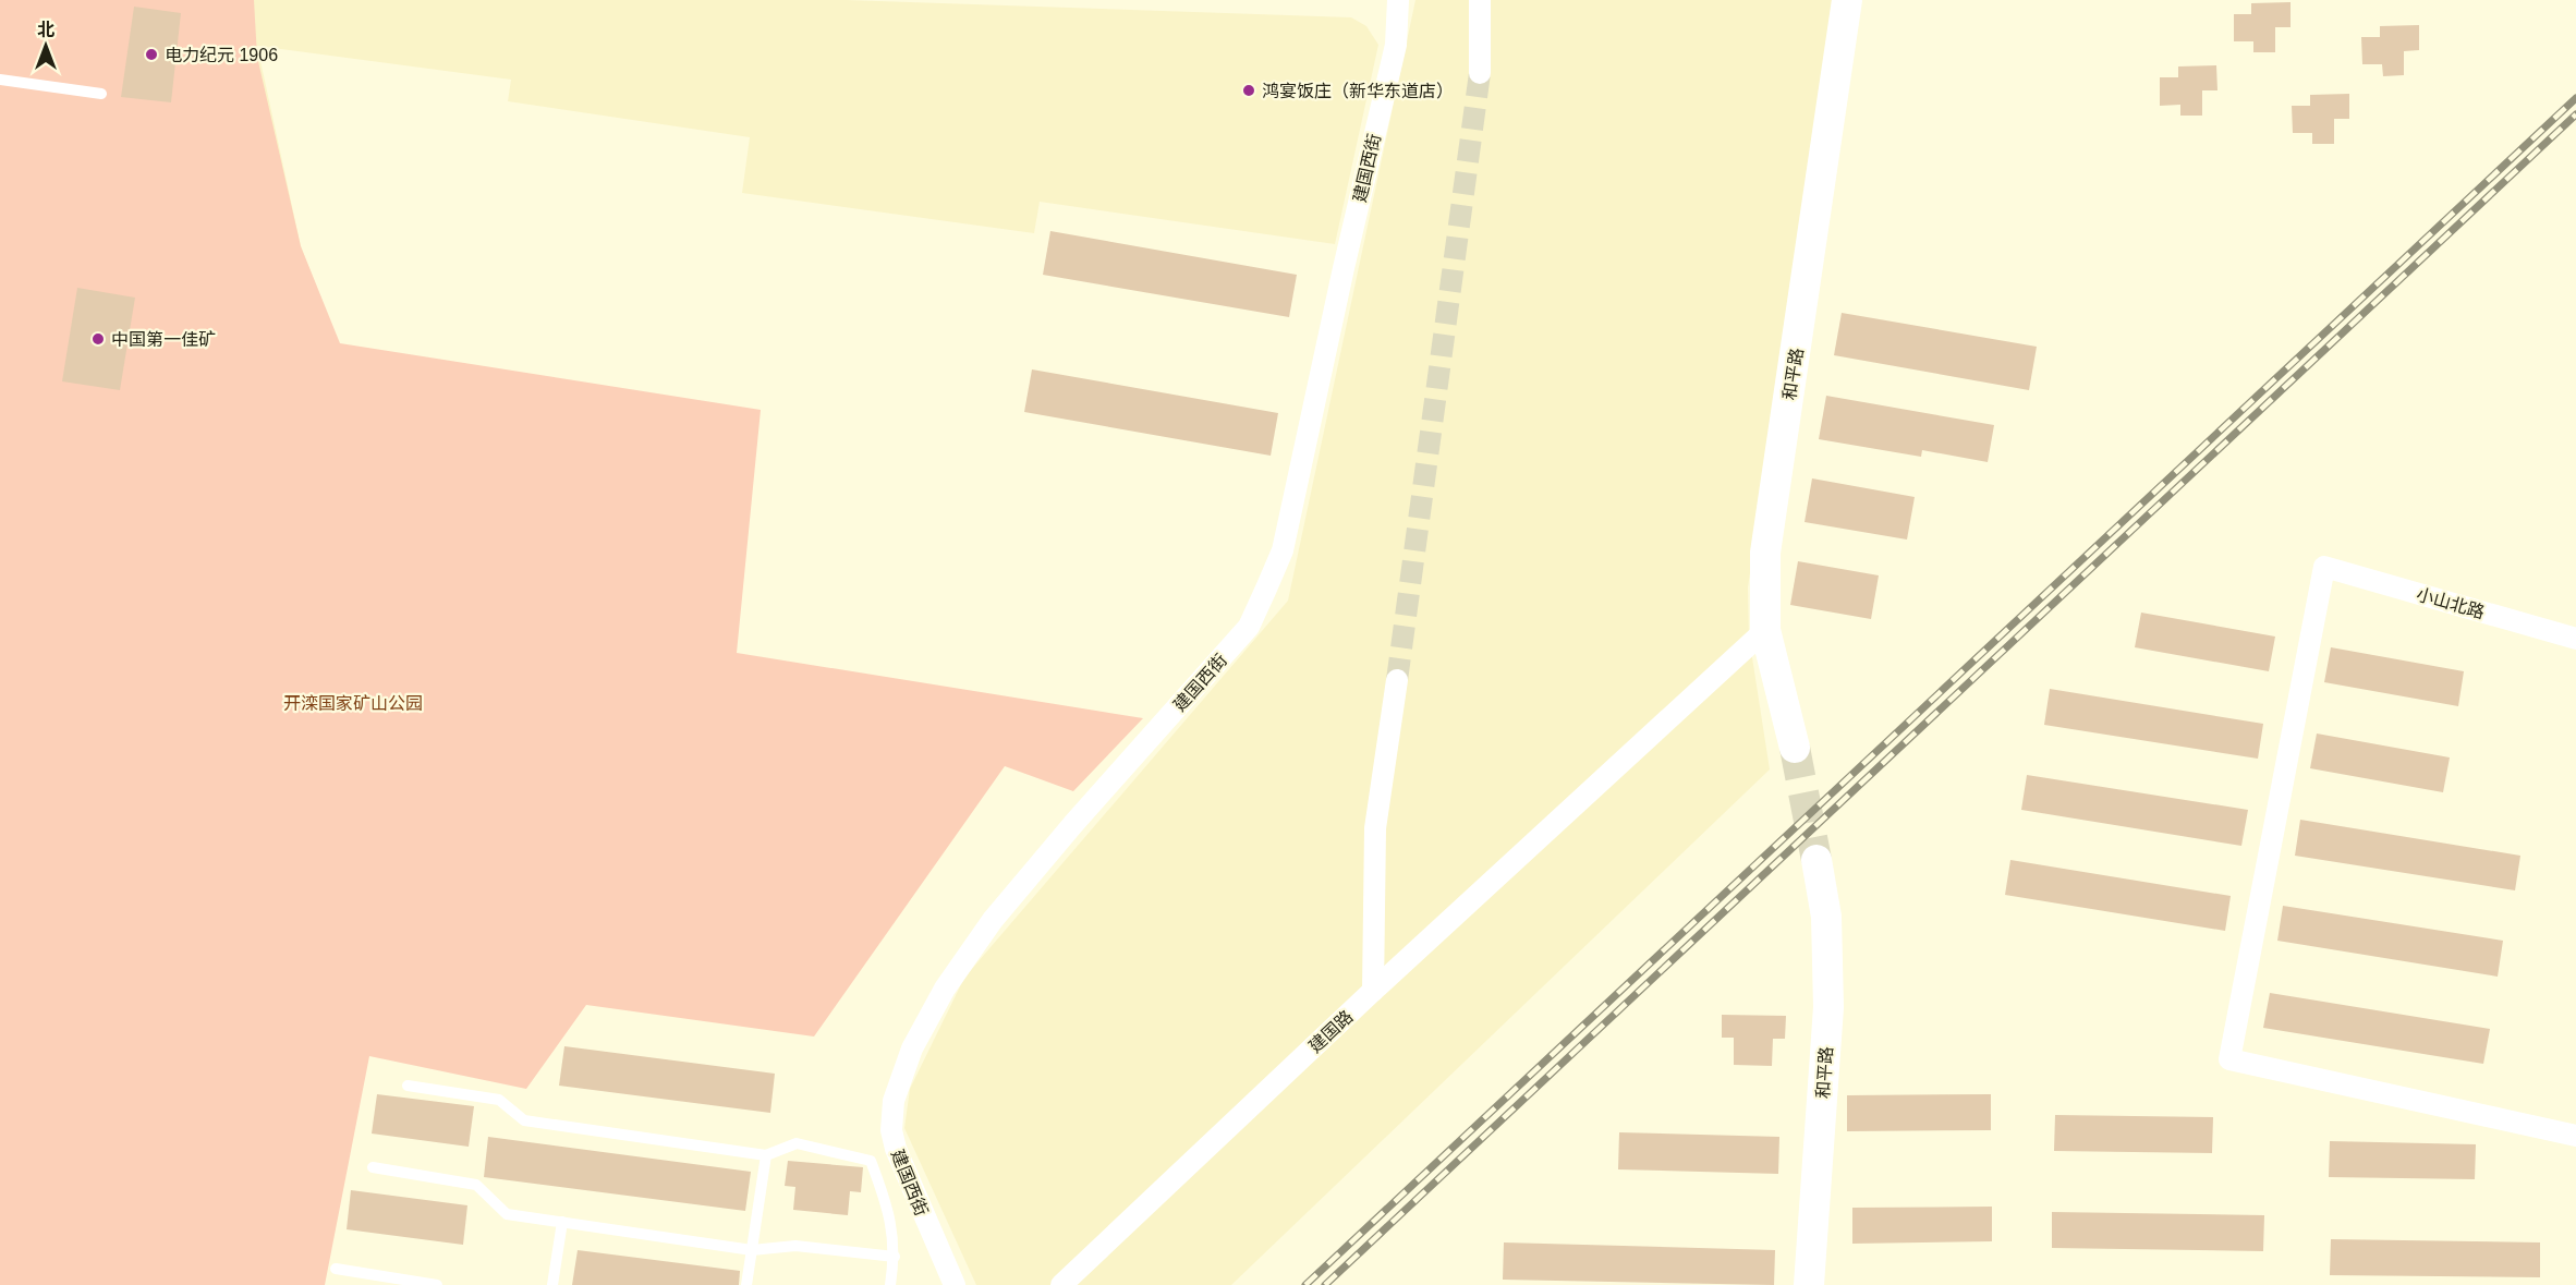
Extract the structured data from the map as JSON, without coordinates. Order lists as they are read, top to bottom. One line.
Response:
{"streets":{"street":["建国西街","和平路","小山北路","建国路"]},"crossings":[["和平路","建国路"]],"parks":["开滦国家矿山公园"],"places":["电力纪元 1906","鸿宴饭庄（新华东道店）","中国第一佳矿"],"north":"top"}
